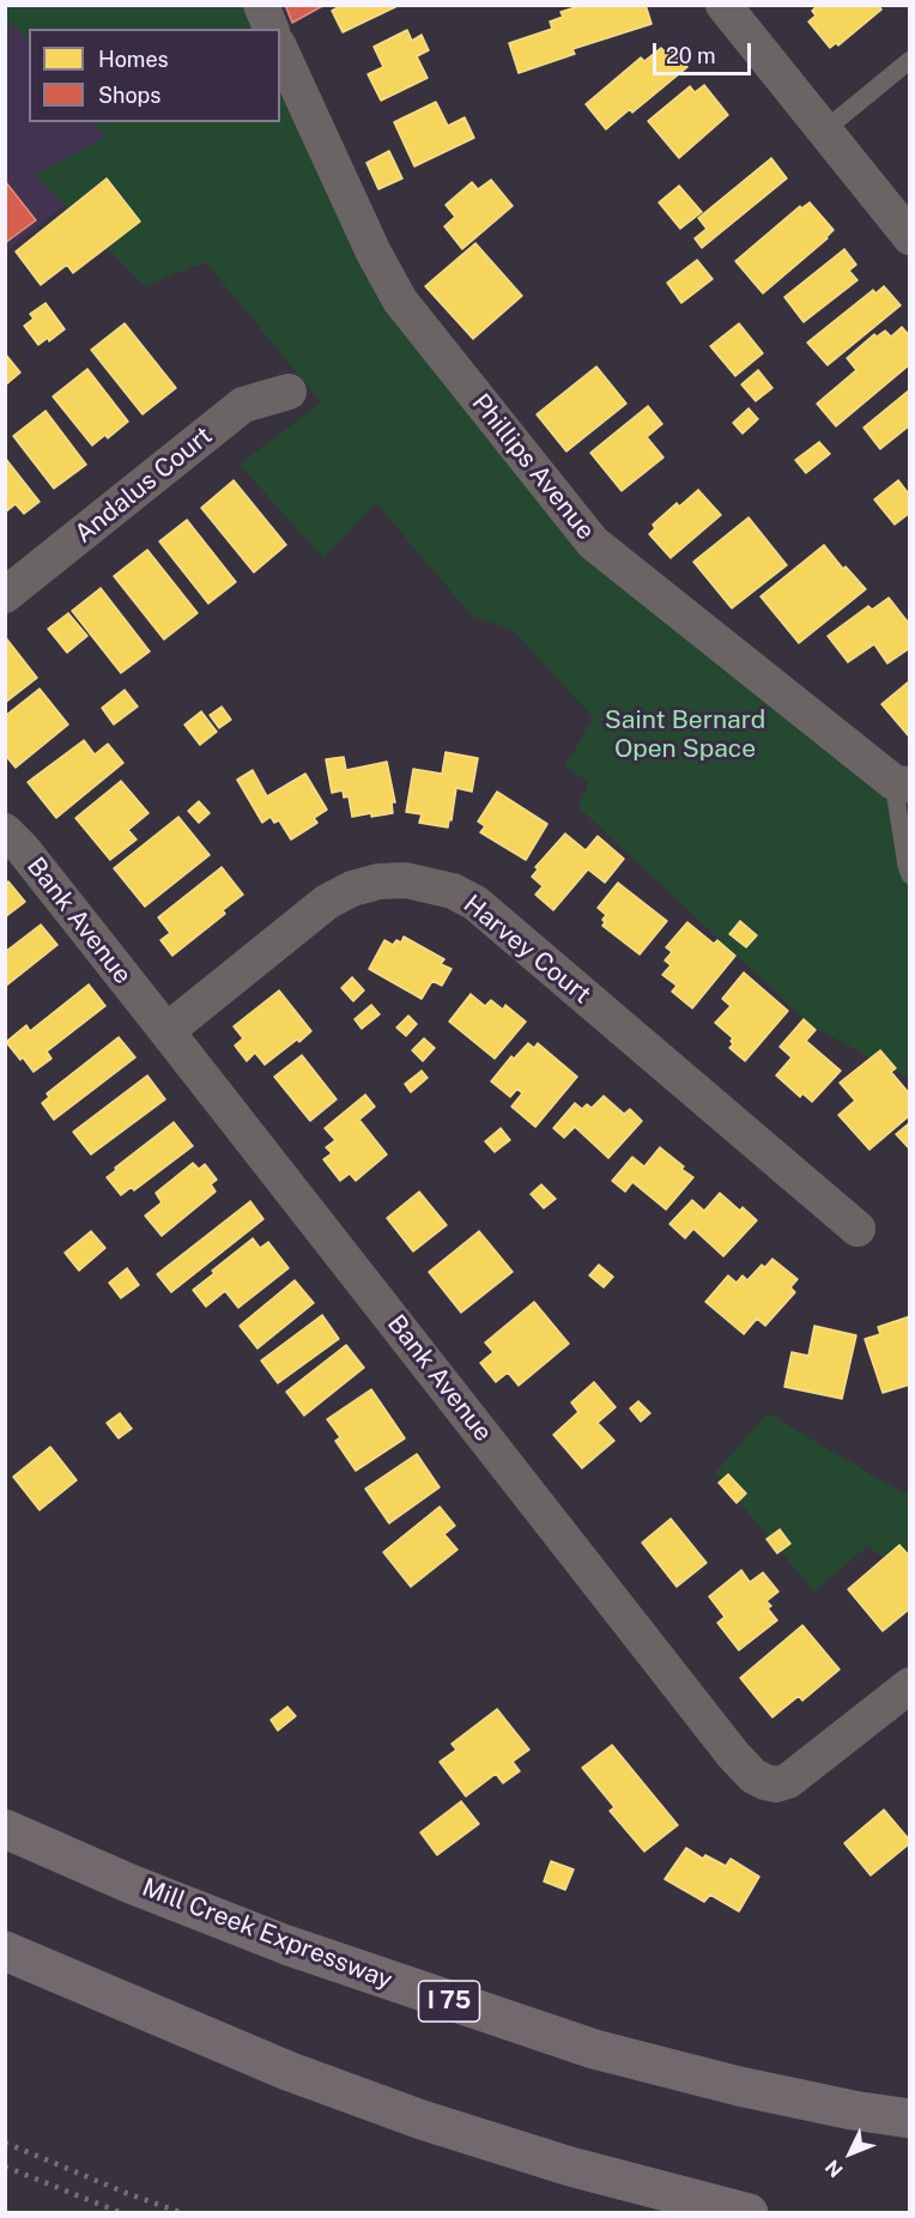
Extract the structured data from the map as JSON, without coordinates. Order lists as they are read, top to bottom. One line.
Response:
{"streets":{"highway":["Mill Creek Expressway","I 75"],"street":["Phillips Avenue","Andalus Court","Bank Avenue","Harvey Court"]},"crossings":[["Bank Avenue","Harvey Court"]],"parks":["Saint Bernard Open Space"],"legend":["Homes","Shops"],"scale_bar":"20 m","north":"bottom left"}
